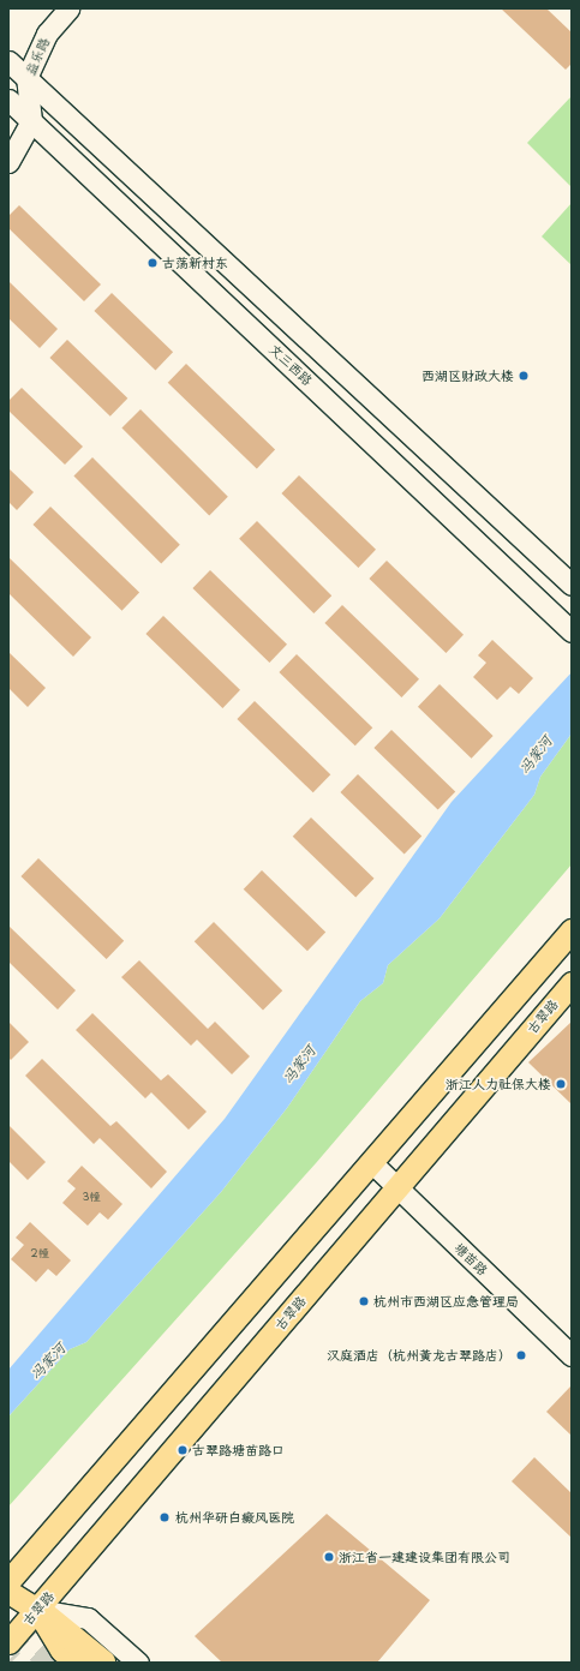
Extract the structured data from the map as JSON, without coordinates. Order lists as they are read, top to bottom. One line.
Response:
{"streets":{"main road":["益乐路","文三西路","古翠路","塘苗路"]},"crossings":[["益乐路","文三西路"],["古翠路","塘苗路"]],"water":["冯家河"],"places":["古荡新村东","西湖区财政大楼","浙江人力社保大楼","杭州市西湖区应急管理局","汉庭酒店（杭州黄龙古翠路店）","古翠路塘苗路口","杭州华研白癜风医院","浙江省一建建设集团有限公司"],"house_numbers":["3幢","2幢"]}
